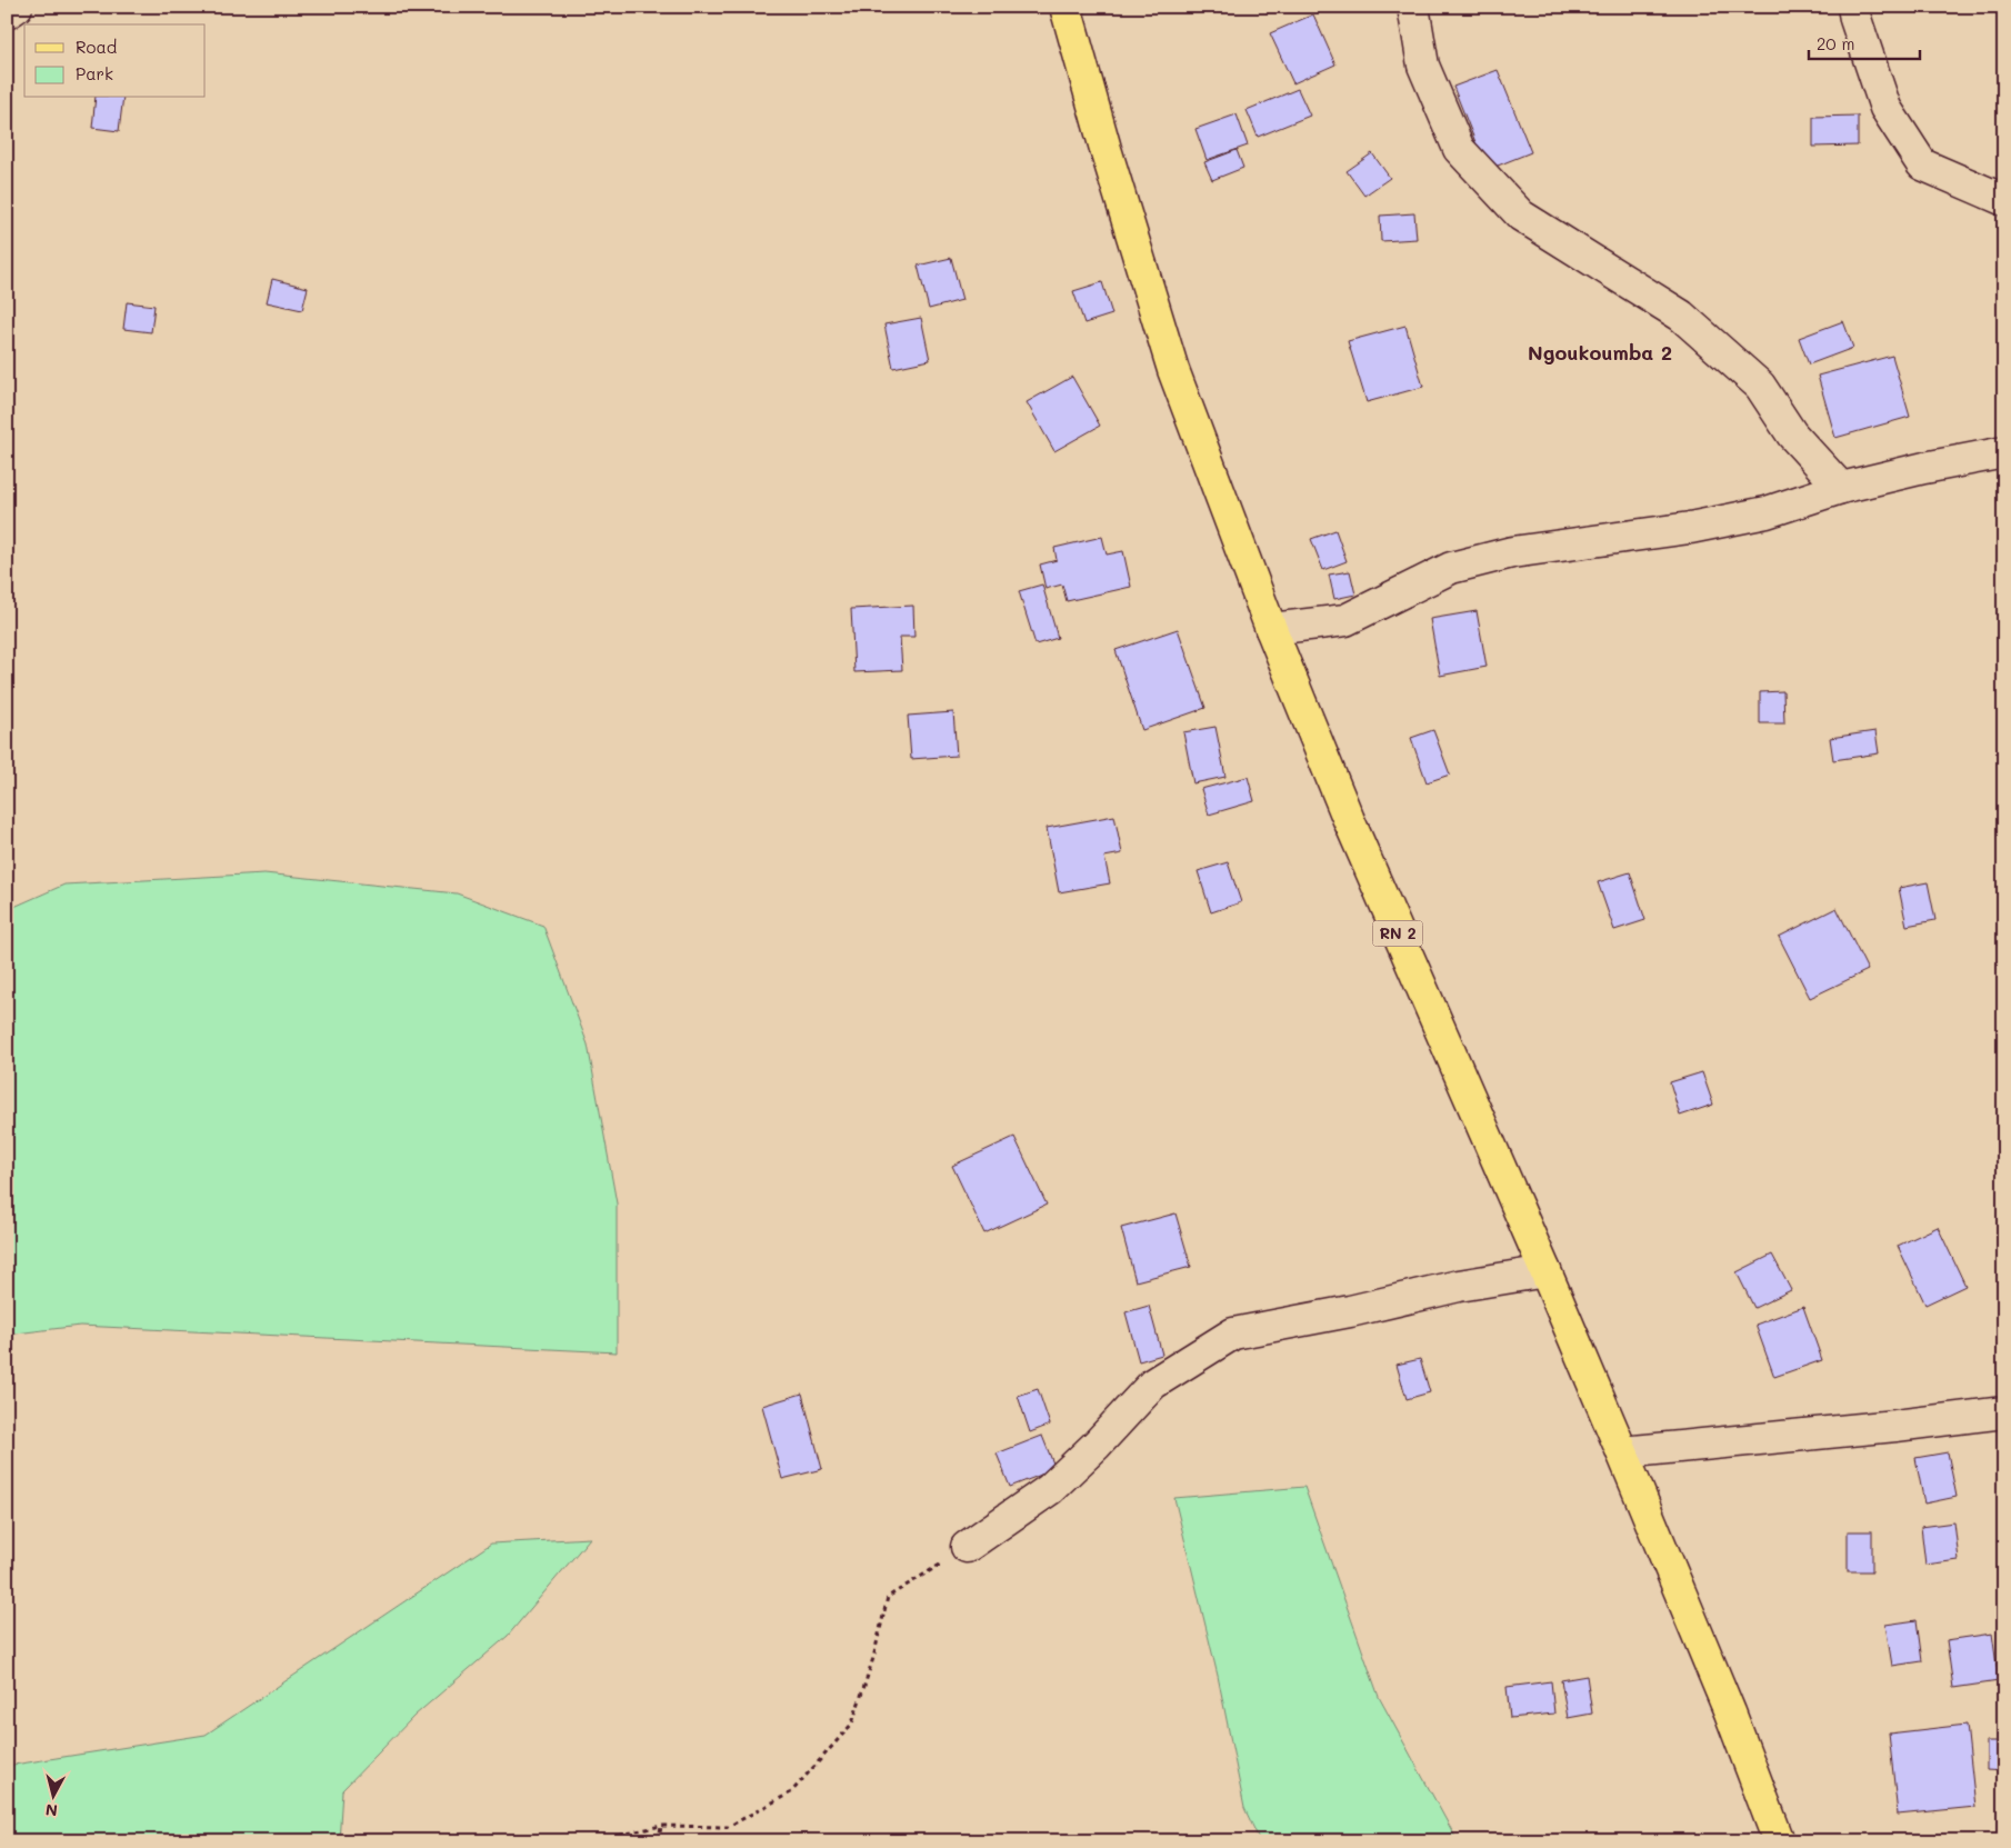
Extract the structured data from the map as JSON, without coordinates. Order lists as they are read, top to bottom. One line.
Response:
{"streets":{"main road":["RN 2"]},"districts":["Ngoukoumba 2"],"legend":["Road","Park"],"scale_bar":"20 m","north":"bottom"}
